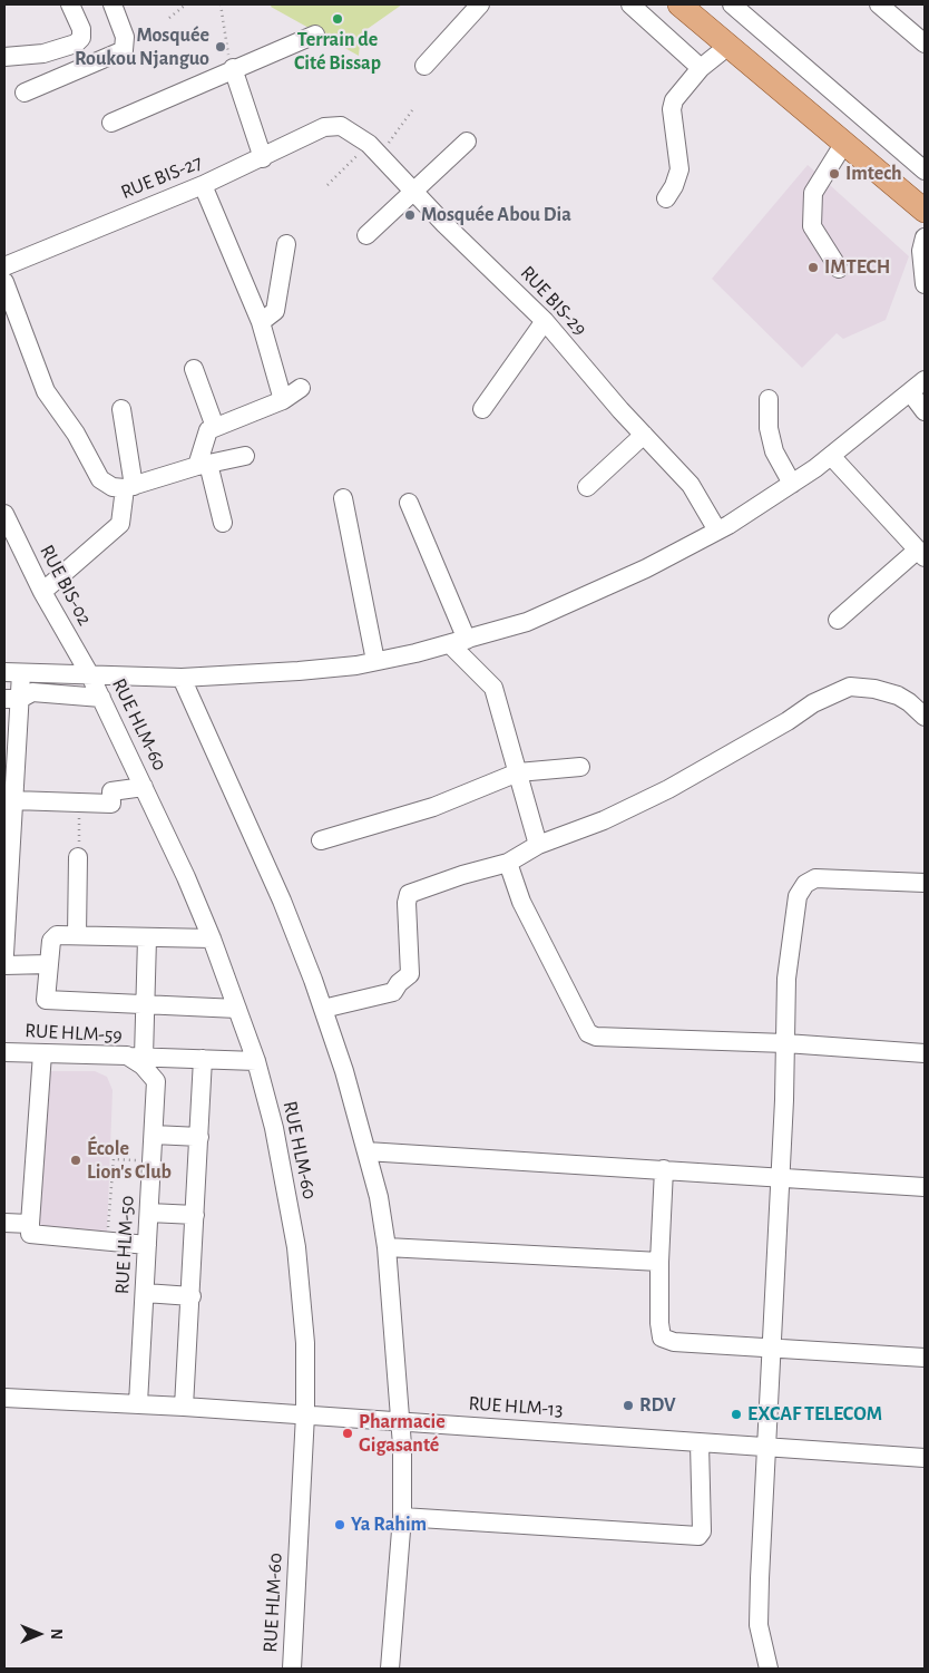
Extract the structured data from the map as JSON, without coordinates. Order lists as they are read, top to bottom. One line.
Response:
{"streets":{"street":["RUE BIS-27","RUE BIS-29","RUE BIS-02","RUE HLM-60","RUE HLM-59","RUE HLM-50","RUE HLM-13"]},"crossings":[["RUE BIS-27","RUE BIS-29"],["RUE BIS-02","RUE HLM-60"],["RUE HLM-60","RUE HLM-13"],["RUE HLM-59","RUE HLM-50"],["RUE HLM-50","RUE HLM-13"]],"places":["Terrain de Cité Bissap","Mosquée Roukou Njanguo","Imtech","Mosquée Abou Dia","IMTECH","École Lion's Club","RDV","EXCAF TELECOM","Pharmacie Gigasanté","Ya Rahim"],"north":"right"}
